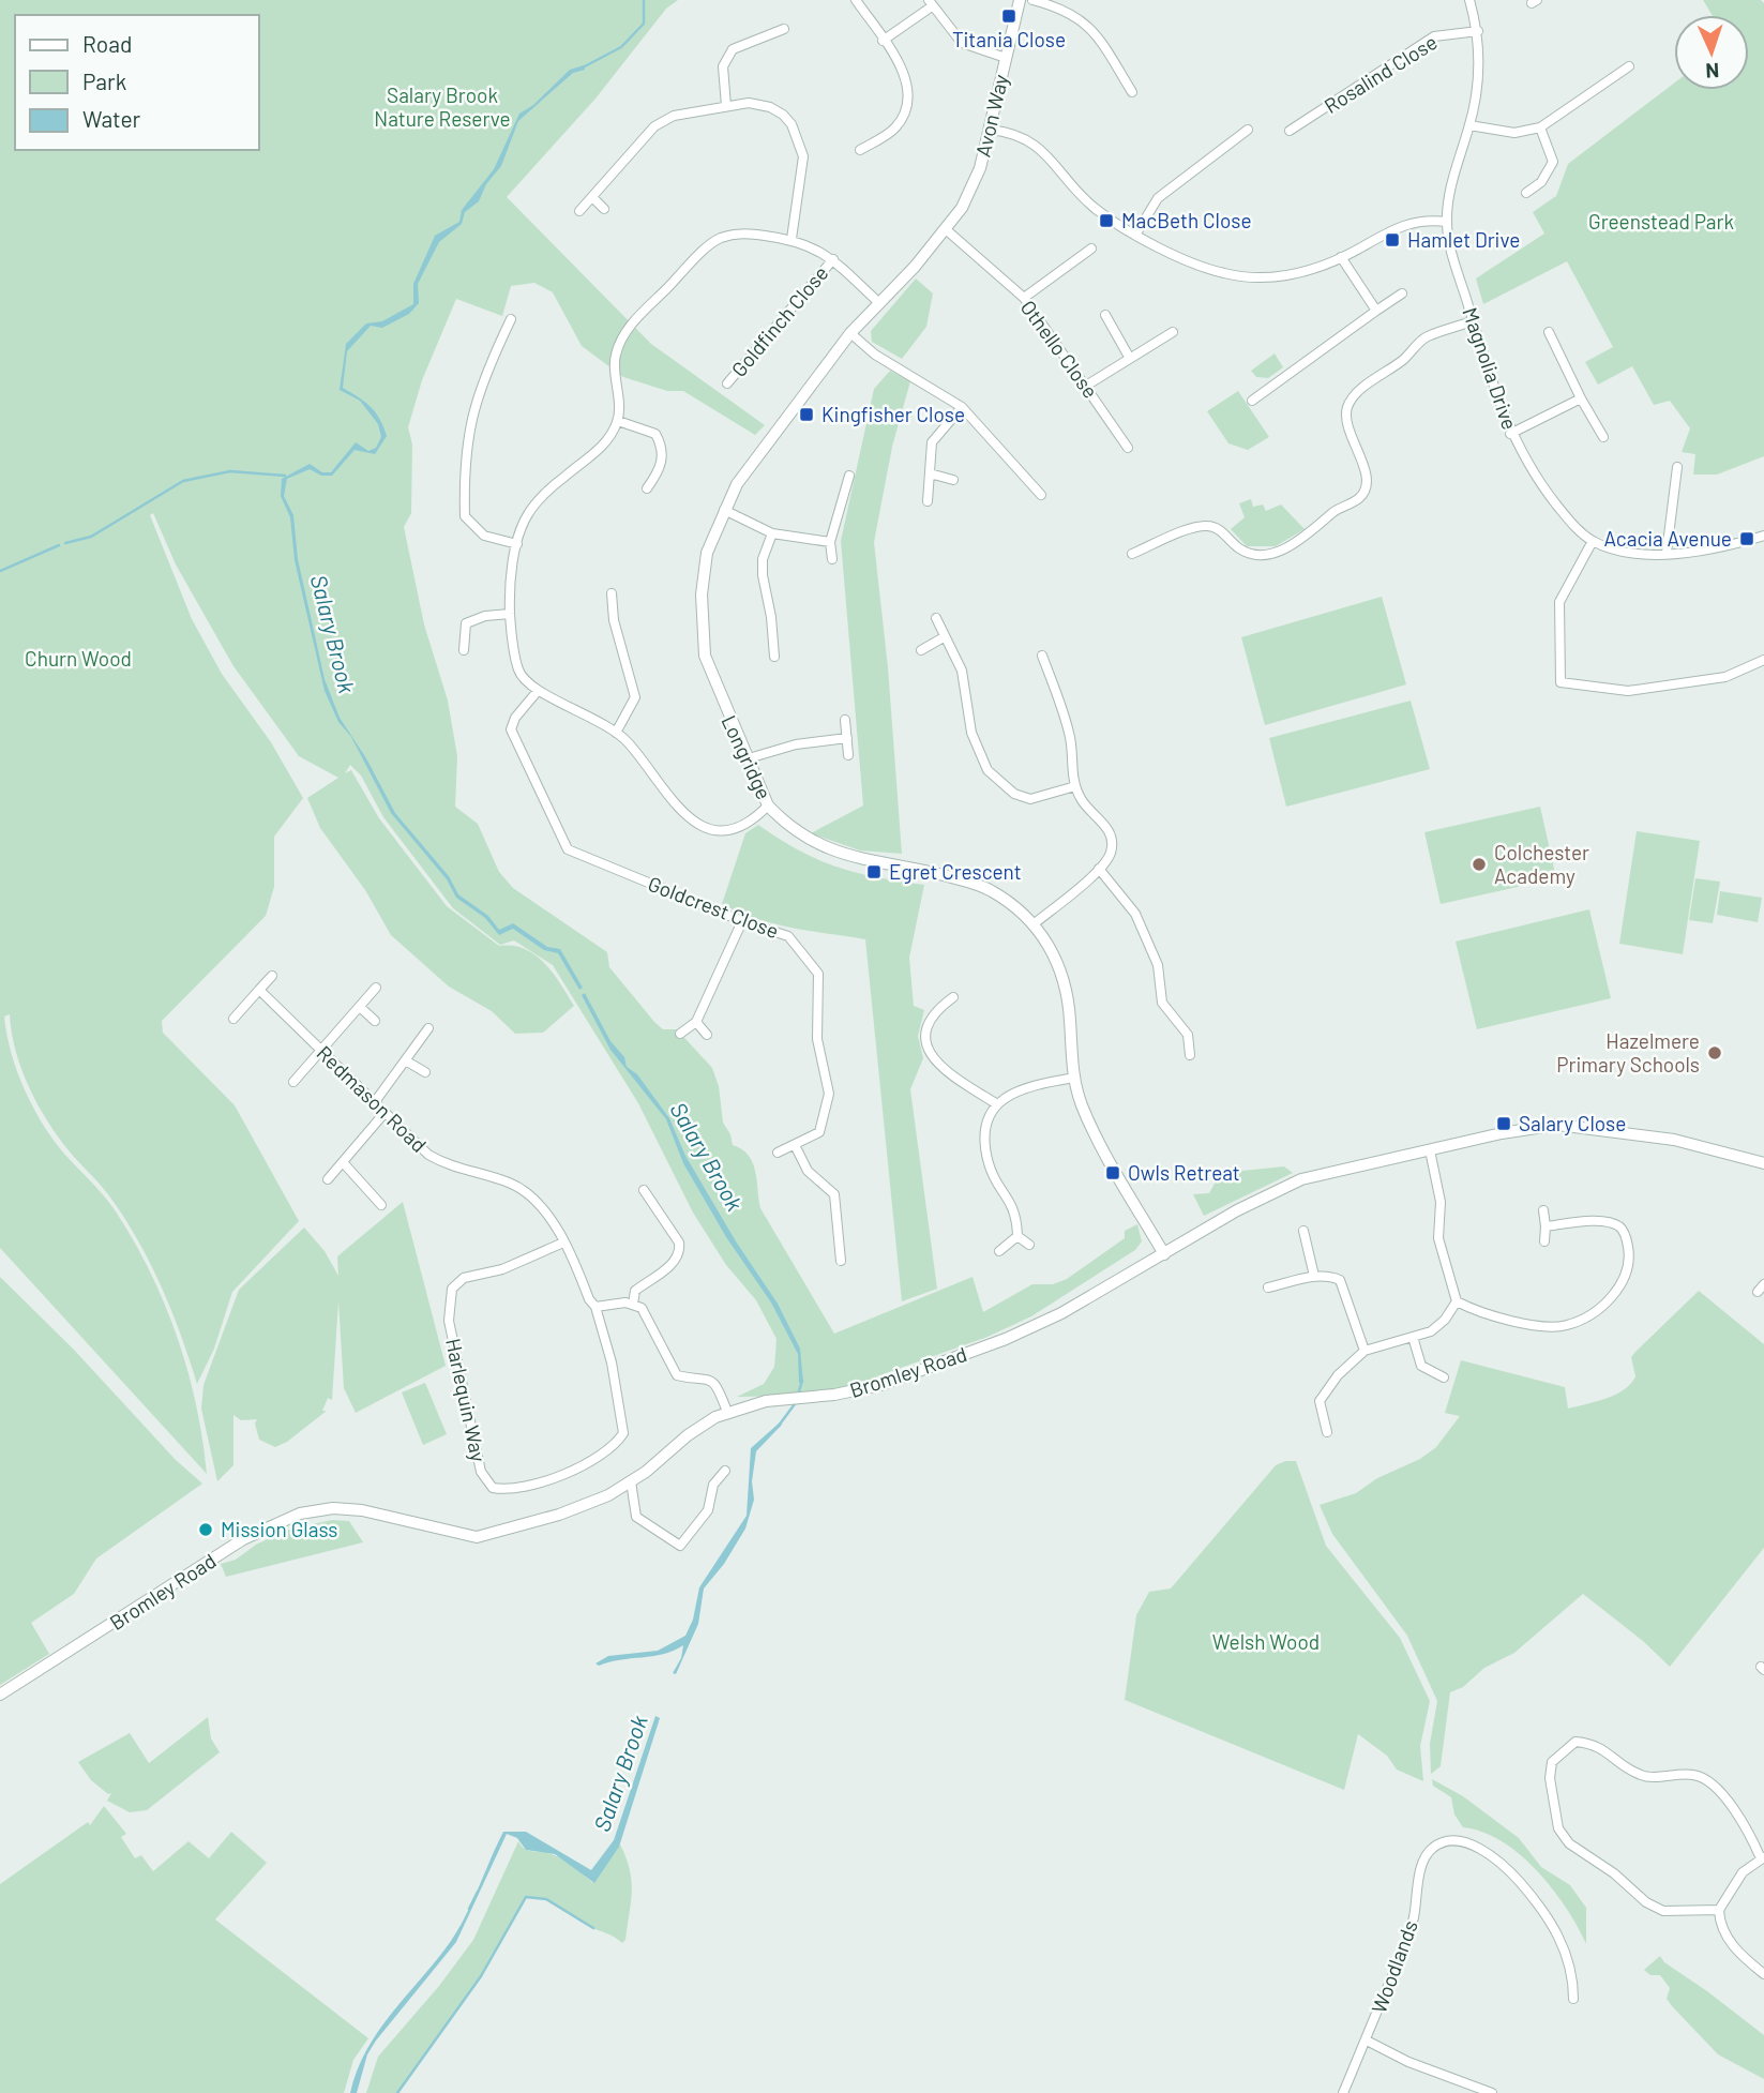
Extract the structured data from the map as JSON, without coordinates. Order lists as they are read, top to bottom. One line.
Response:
{"streets":{"street":["Rosalind Close","Avon Way","Goldfinch Close","Othello Close","Magnolia Drive","Longridge","Goldcrest Close","Redmason Road","Bromley Road","Harlequin Way","Woodlands"]},"crossings":[["Rosalind Close","Magnolia Drive"],["Avon Way","Longridge"],["Othello Close","Longridge"],["Longridge","Bromley Road"],["Redmason Road","Harlequin Way"]],"water":["Salary Brook"],"parks":["Salary Brook Nature Reserve","Greenstead Park","Churn Wood","Welsh Wood"],"places":{"transit":["Titania Close","MacBeth Close","Hamlet Drive","Kingfisher Close","Acacia Avenue","Egret Crescent","Salary Close","Owls Retreat"],"other":["Colchester Academy","Hazelmere Primary Schools","Mission Glass"]},"legend":["Road","Park","Water"],"north":"bottom"}
